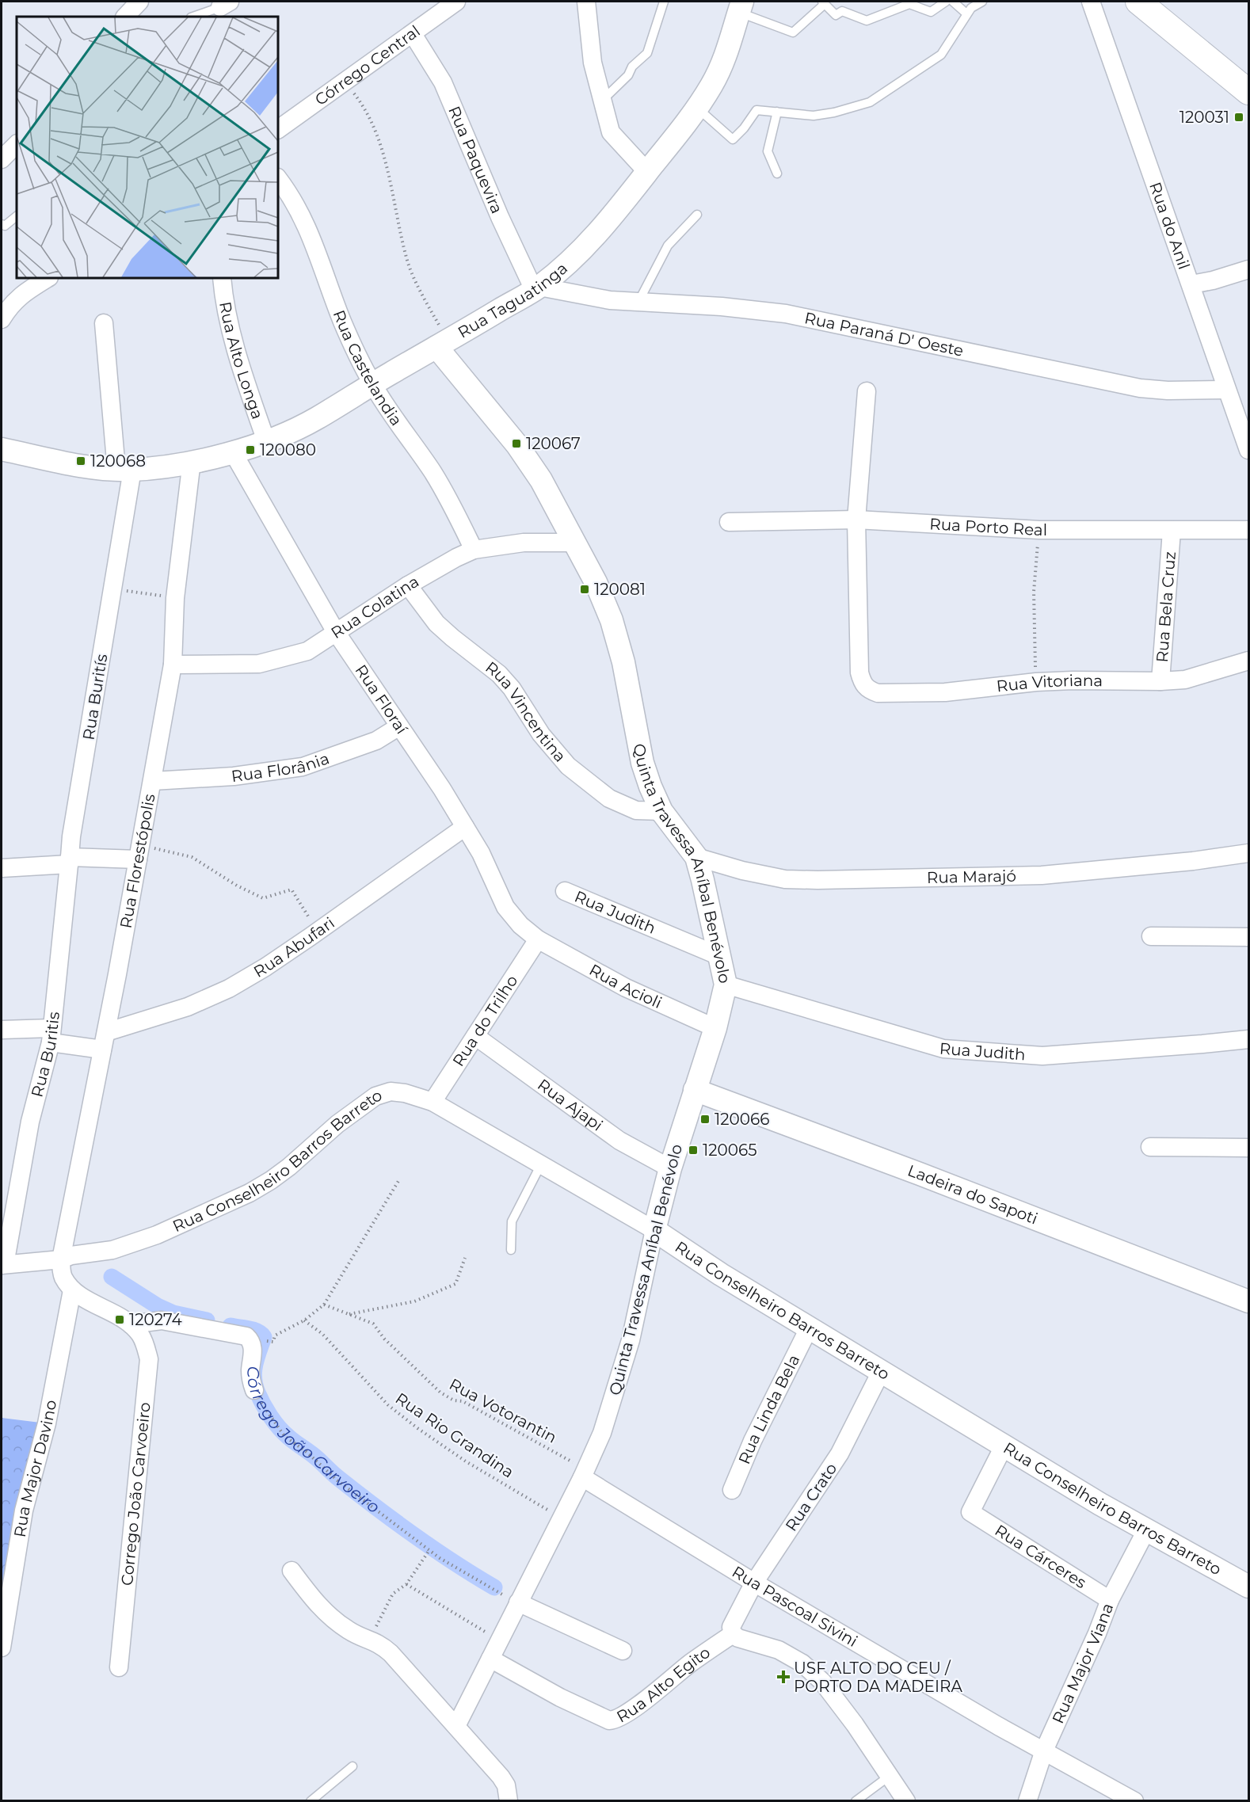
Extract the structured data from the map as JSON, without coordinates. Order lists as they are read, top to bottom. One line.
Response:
{"streets":{"street":["Córrego Central","Rua Paquevira","Rua do Anil","Rua Taguatinga","Rua Paraná D' Oeste","Rua Alto Longa","Rua Castelandia","Rua Porto Real","Rua Bela Cruz","Rua Colatina","Rua Vitoriana","Rua Buritís","Rua Floraí","Rua Vincentina","Rua Florânia","Rua Florestópolis","Quinta Travessa Aníbal Benévolo","Rua Marajó","Rua Judith","Rua Abufari","Rua Acioli","Rua do Trilho","Rua Buritis","Rua Ajapi","Rua Conselheiro Barros Barreto","Ladeira do Sapoti","Rua Linda Bela","Rua Major Davino","Corrego João Carvoeiro","Rua Crato","Rua Cárceres","Rua Pascoal Sivini","Rua Major Viana","Rua Alto Egito"],"path":["Rua Votorantin","Rua Rio Grandina"]},"crossings":[["Córrego Central","Rua Paquevira"],["Rua Paquevira","Rua Taguatinga"],["Rua Paquevira","Rua Paraná D' Oeste"],["Rua do Anil","Rua Paraná D' Oeste"],["Rua Taguatinga","Rua Paraná D' Oeste"],["Rua Taguatinga","Rua Alto Longa"],["Rua Taguatinga","Rua Castelandia"],["Rua Taguatinga","Rua Buritís"],["Rua Taguatinga","Rua Floraí"],["Rua Taguatinga","Rua Florestópolis"],["Rua Taguatinga","Quinta Travessa Aníbal Benévolo"],["Rua Castelandia","Rua Colatina"],["Rua Porto Real","Rua Bela Cruz"],["Rua Porto Real","Rua Vitoriana"],["Rua Bela Cruz","Rua Vitoriana"],["Rua Colatina","Rua Floraí"],["Rua Colatina","Rua Vincentina"],["Rua Colatina","Rua Florestópolis"],["Rua Colatina","Quinta Travessa Aníbal Benévolo"],["Rua Buritís","Rua Buritis"],["Rua Floraí","Rua Florânia"],["Rua Floraí","Rua Abufari"],["Rua Floraí","Rua Acioli"],["Rua Floraí","Rua do Trilho"],["Rua Vincentina","Quinta Travessa Aníbal Benévolo"],["Rua Florânia","Rua Florestópolis"],["Rua Florestópolis","Rua Abufari"],["Rua Florestópolis","Rua Conselheiro Barros Barreto"],["Quinta Travessa Aníbal Benévolo","Rua Marajó"],["Quinta Travessa Aníbal Benévolo","Rua Judith"],["Quinta Travessa Aníbal Benévolo","Rua Acioli"],["Quinta Travessa Aníbal Benévolo","Rua Ajapi"],["Quinta Travessa Aníbal Benévolo","Rua Conselheiro Barros Barreto"],["Quinta Travessa Aníbal Benévolo","Ladeira do Sapoti"],["Quinta Travessa Aníbal Benévolo","Rua Votorantin"],["Quinta Travessa Aníbal Benévolo","Rua Rio Grandina"],["Quinta Travessa Aníbal Benévolo","Rua Pascoal Sivini"],["Quinta Travessa Aníbal Benévolo","Rua Alto Egito"],["Rua Acioli","Rua do Trilho"],["Rua do Trilho","Rua Ajapi"],["Rua do Trilho","Rua Conselheiro Barros Barreto"],["Rua Buritis","Rua Conselheiro Barros Barreto"],["Rua Conselheiro Barros Barreto","Rua Linda Bela"],["Rua Conselheiro Barros Barreto","Rua Crato"],["Rua Conselheiro Barros Barreto","Rua Cárceres"],["Rua Conselheiro Barros Barreto","Rua Major Viana"],["Rua Votorantin","Rua Pascoal Sivini"],["Rua Crato","Rua Pascoal Sivini"],["Rua Crato","Rua Alto Egito"],["Rua Cárceres","Rua Major Viana"],["Rua Pascoal Sivini","Rua Major Viana"]],"water":["Córrego João Carvoeiro"],"places":{"transit":["120031","120067","120080","120068","120081","120066","120065","120274"],"health":["USF ALTO DO CEU / PORTO DA MADEIRA"]}}
